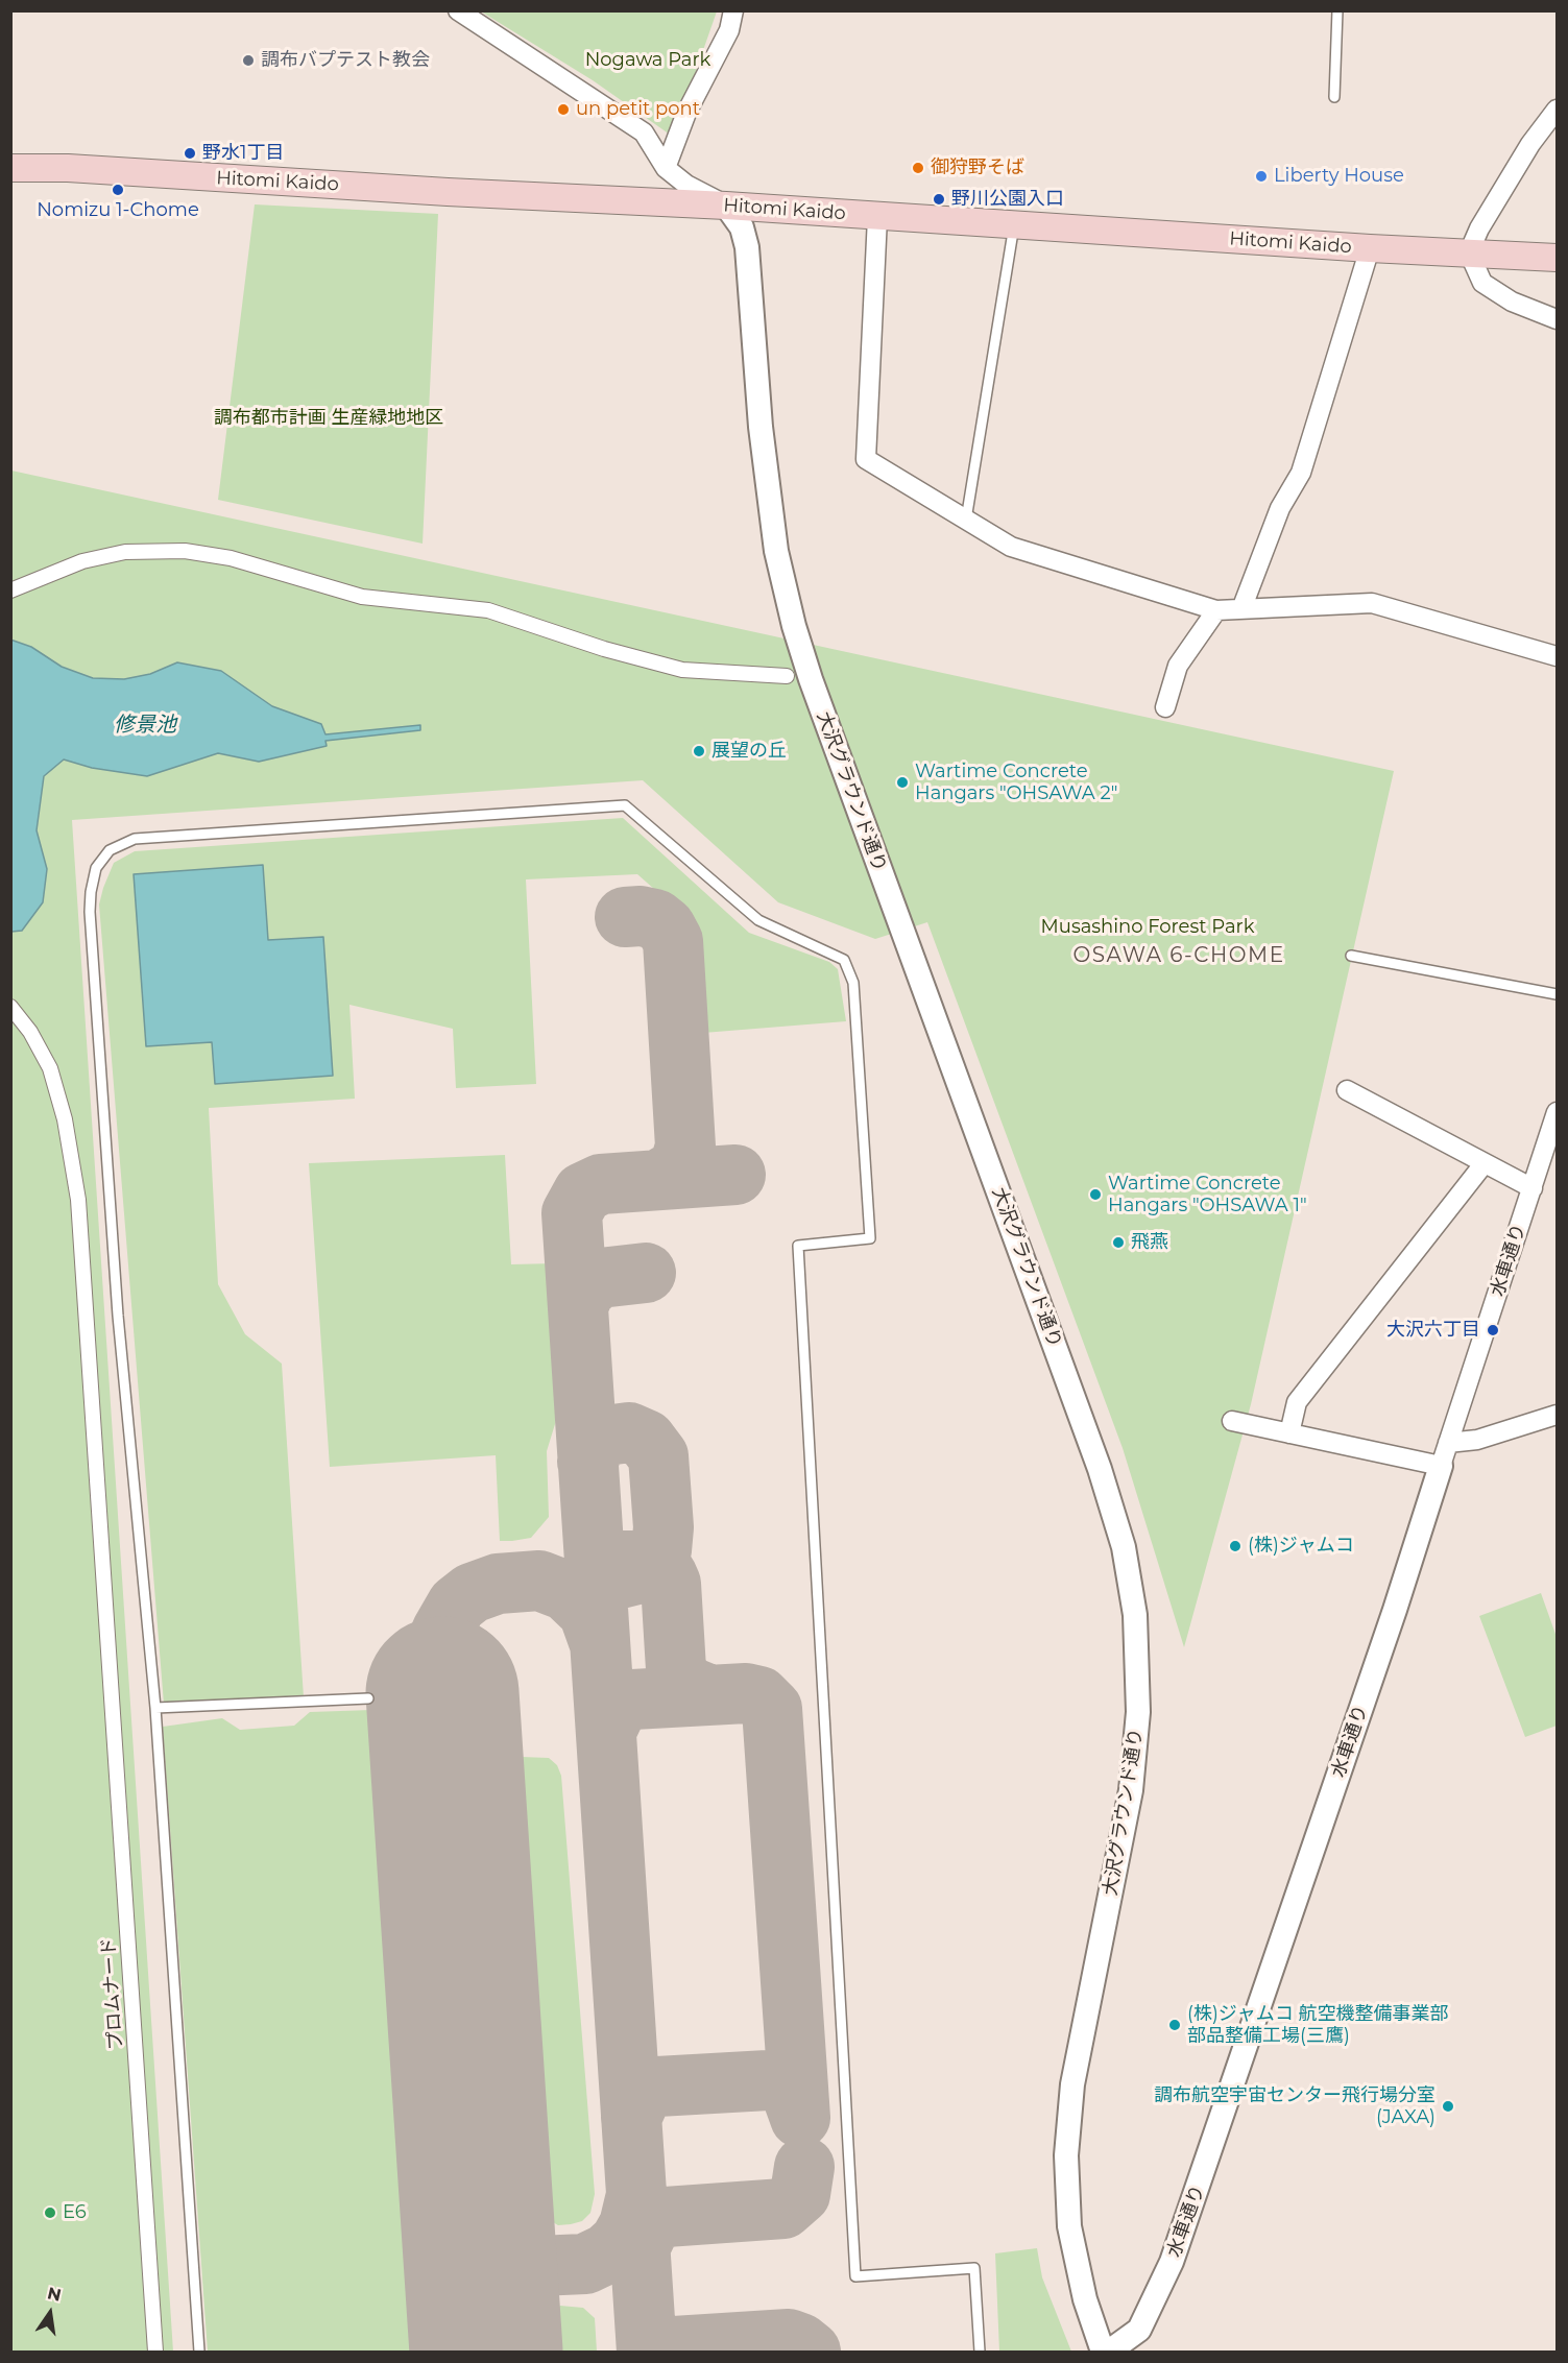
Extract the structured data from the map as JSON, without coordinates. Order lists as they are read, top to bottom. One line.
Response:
{"streets":{"main road":["Hitomi Kaido"],"street":["大沢グラウンド通り","水車通り","プロムナード"]},"crossings":[["Hitomi Kaido","大沢グラウンド通り"]],"districts":["OSAWA 6-CHOME"],"water":["修景池"],"parks":["Nogawa Park","調布都市計画 生産緑地地区","Musashino Forest Park"],"places":["調布バプテスト教会","un petit pont","野水1丁目","御狩野そば","Liberty House","Nomizu 1-Chome","野川公園入口","展望の丘","Wartime Concrete Hangars \"OHSAWA 2\"","Wartime Concrete Hangars \"OHSAWA 1\"","飛燕","大沢六丁目","(株)ジャムコ","(株)ジャムコ 航空機整備事業部 部品整備工場(三鷹)","調布航空宇宙センター飛行場分室 (JAXA)","E6"],"north":"top"}
